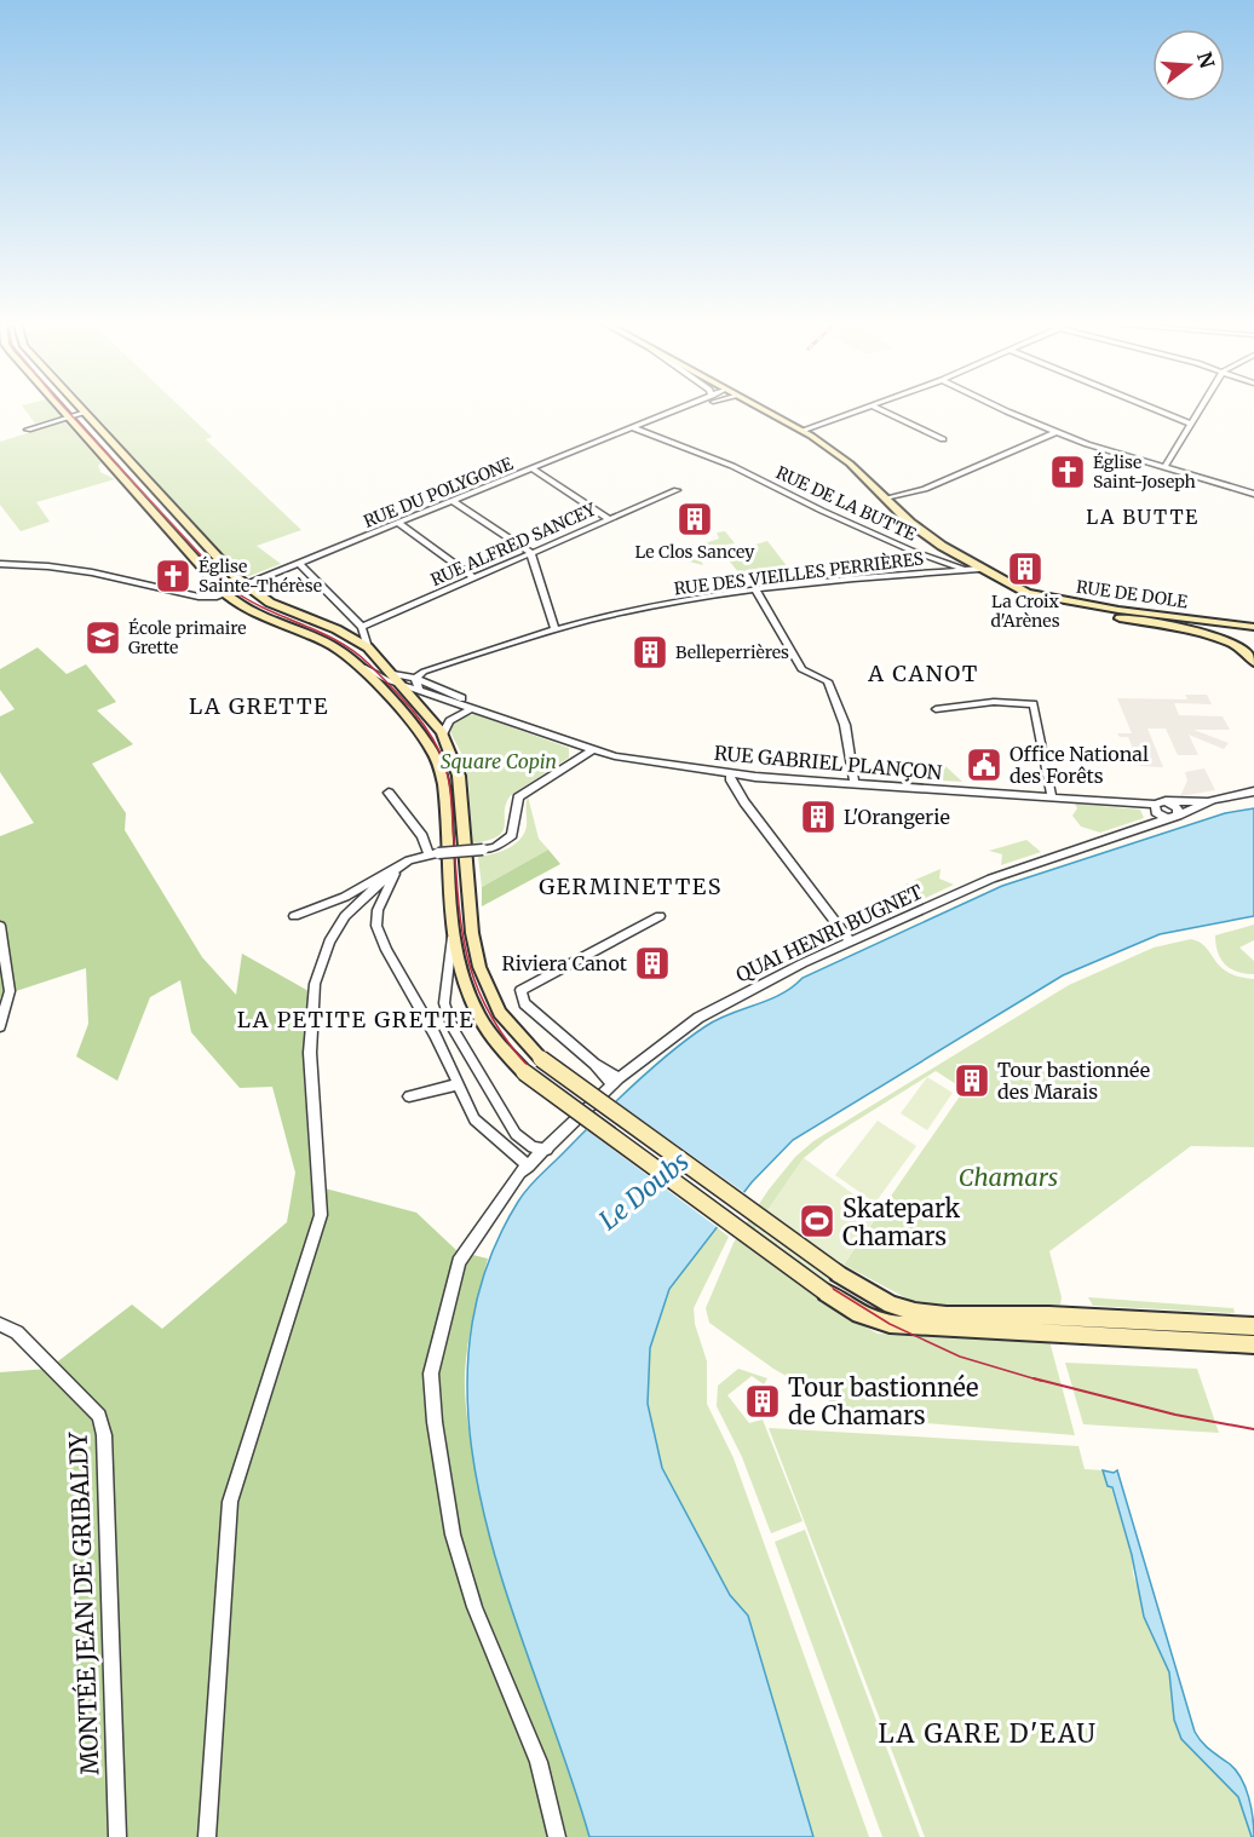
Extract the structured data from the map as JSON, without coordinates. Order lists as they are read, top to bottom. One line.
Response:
{"streets":{"main road":["RUE DE DOLE"],"street":["RUE DU POLYGONE","RUE DE LA BUTTE","RUE ALFRED SANCEY","RUE DES VIEILLES PERRIÈRES","RUE GABRIEL PLANÇON","QUAI HENRI BUGNET","MONTÉE JEAN DE GRIBALDY"]},"crossings":[["RUE DU POLYGONE","RUE DE LA BUTTE"],["RUE DE LA BUTTE","RUE DES VIEILLES PERRIÈRES"],["RUE DES VIEILLES PERRIÈRES","RUE DE DOLE"],["RUE DES VIEILLES PERRIÈRES","RUE GABRIEL PLANÇON"]],"districts":["LA BUTTE","A CANOT","LA GRETTE","GERMINETTES","LA PETITE GRETTE","LA GARE D'EAU"],"water":["Le Doubs"],"parks":["Square Copin","Chamars"],"places":{"church":["Église Saint-Joseph","Église Sainte-Thérèse"],"building":["Le Clos Sancey","La Croix d'Arènes","Belleperrières","L'Orangerie","Riviera Canot","Tour bastionnée des Marais","Tour bastionnée de Chamars"],"school or university":["École primaire Grette"],"public building":["Office National des Forêts"],"sports":["Skatepark Chamars"]},"north":"right"}
